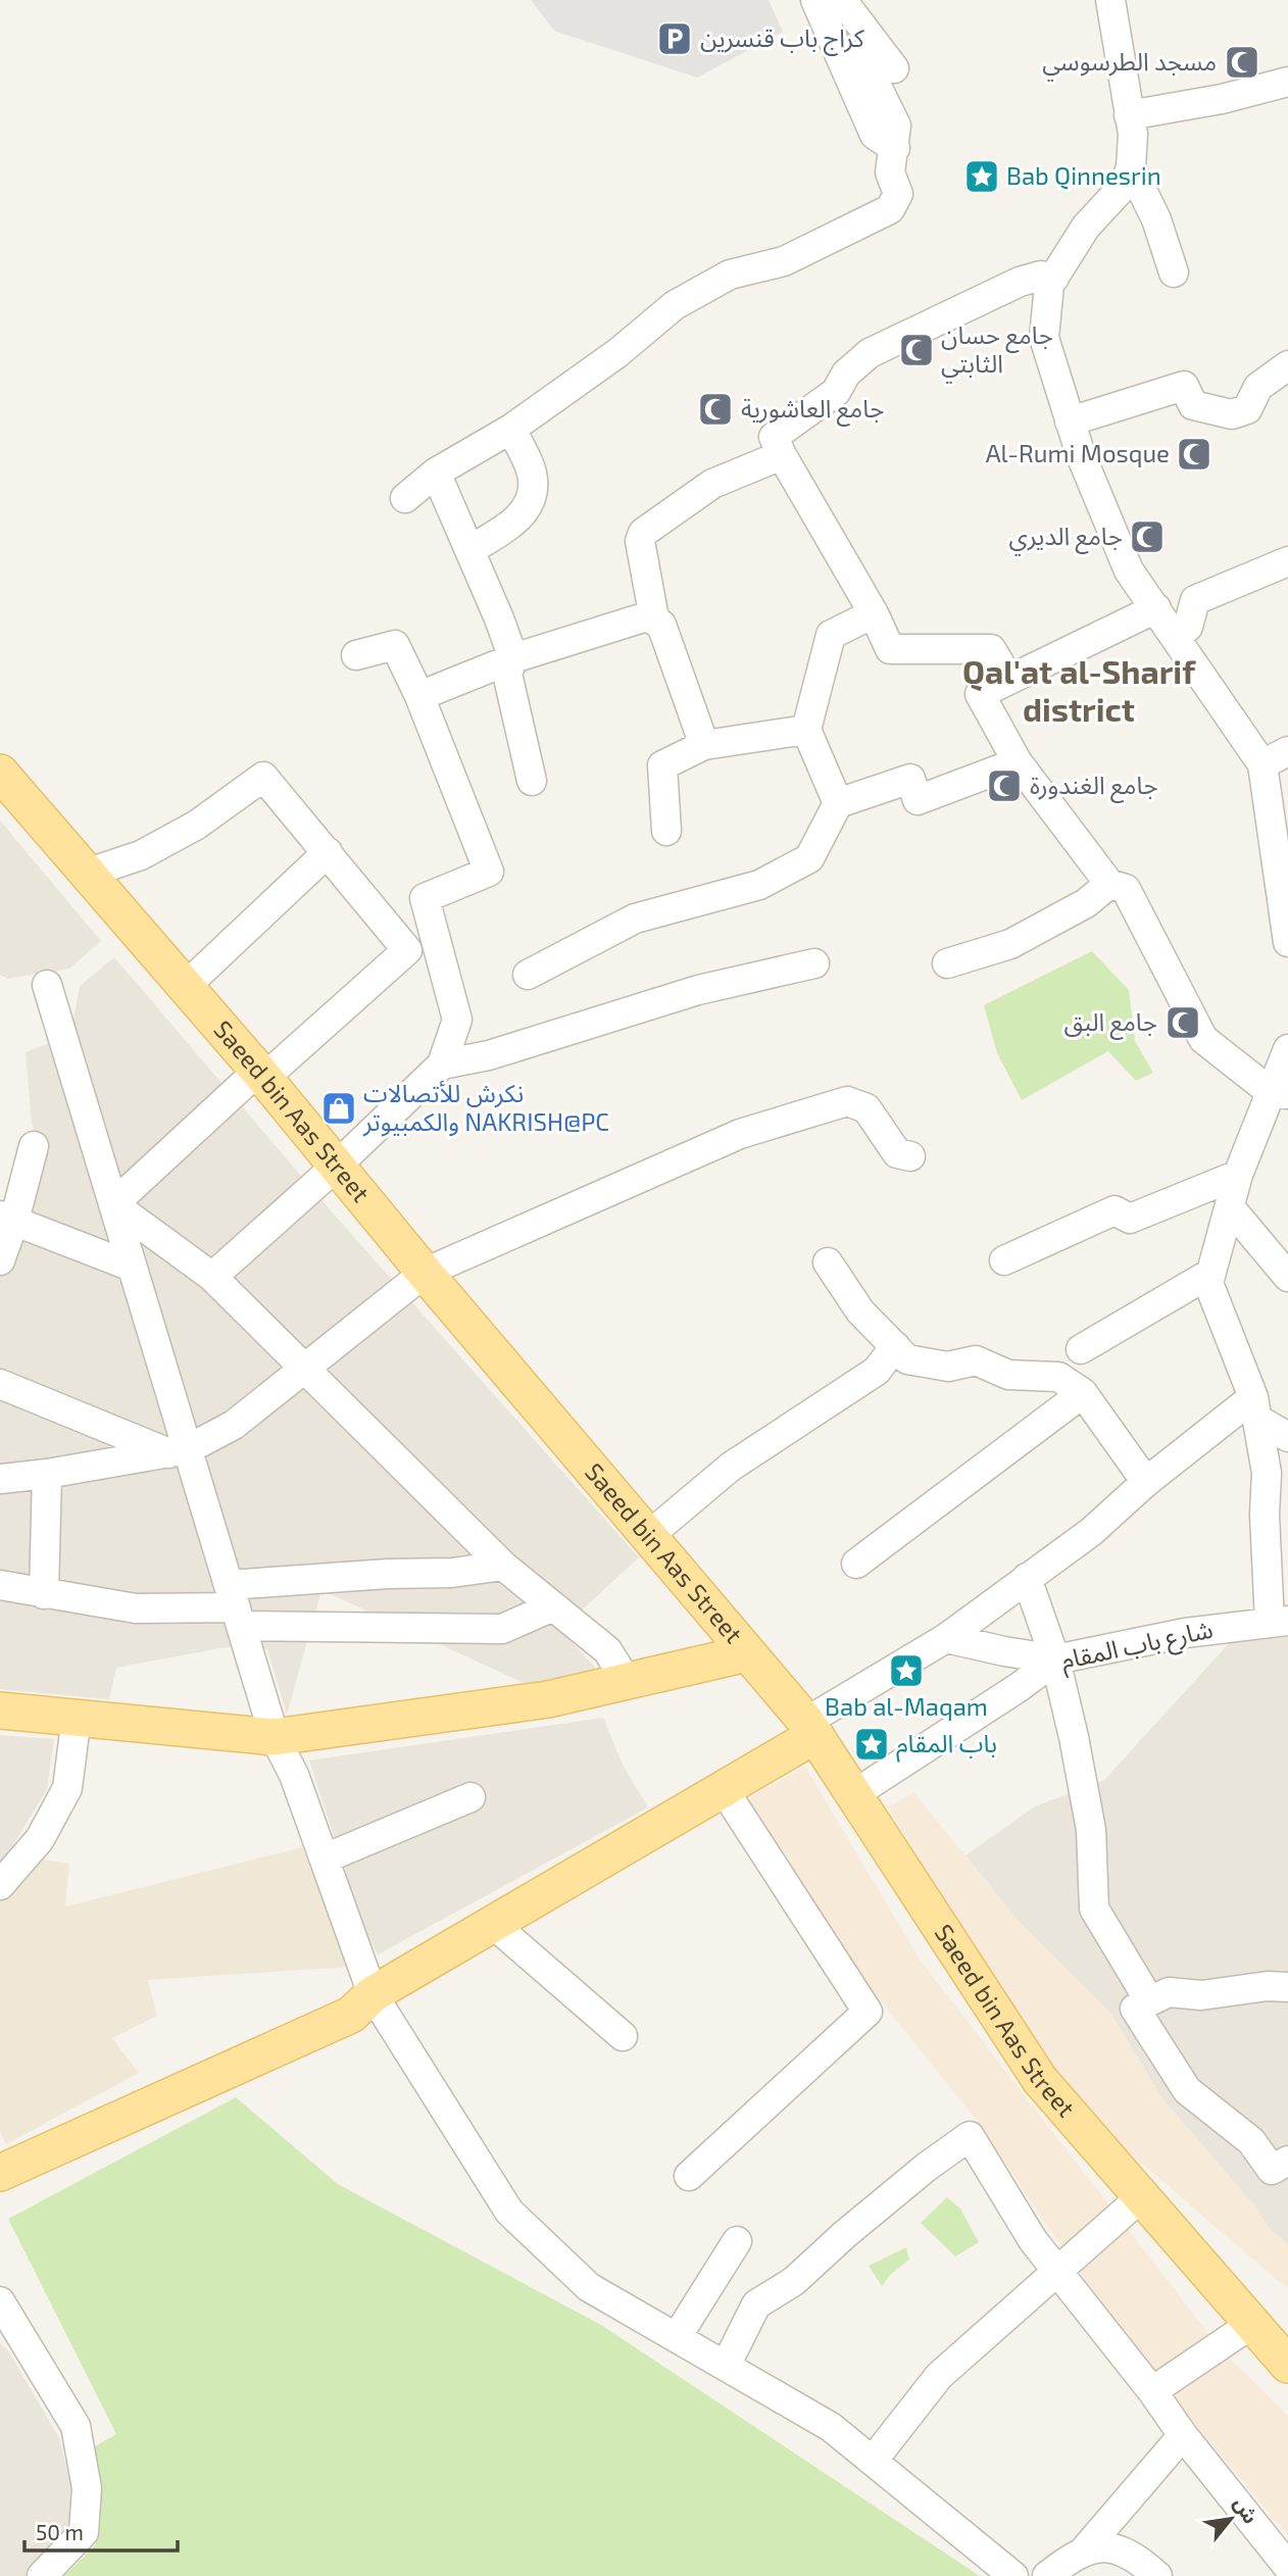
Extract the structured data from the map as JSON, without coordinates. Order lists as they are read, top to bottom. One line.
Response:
{"streets":{"main road":["Saeed bin Aas Street"],"street":["شارع باب المقام"]},"crossings":[["Saeed bin Aas Street","شارع باب المقام"]],"districts":["Qal'at al-Sharif district"],"places":{"parking":["كراج باب قنسرين"],"mosque":["مسجد الطرسوسي","جامع حسان الثابتي","جامع العاشورية","Al-Rumi Mosque","جامع الديري","جامع الغندورة","جامع البق"],"place":["Bab Qinnesrin","Bab al-Maqam","باب المقام"],"shop":["نكرش للأتصالات والكمبيوتر NAKRISH@PC"]},"scale_bar":"50 m","north":"top right"}
